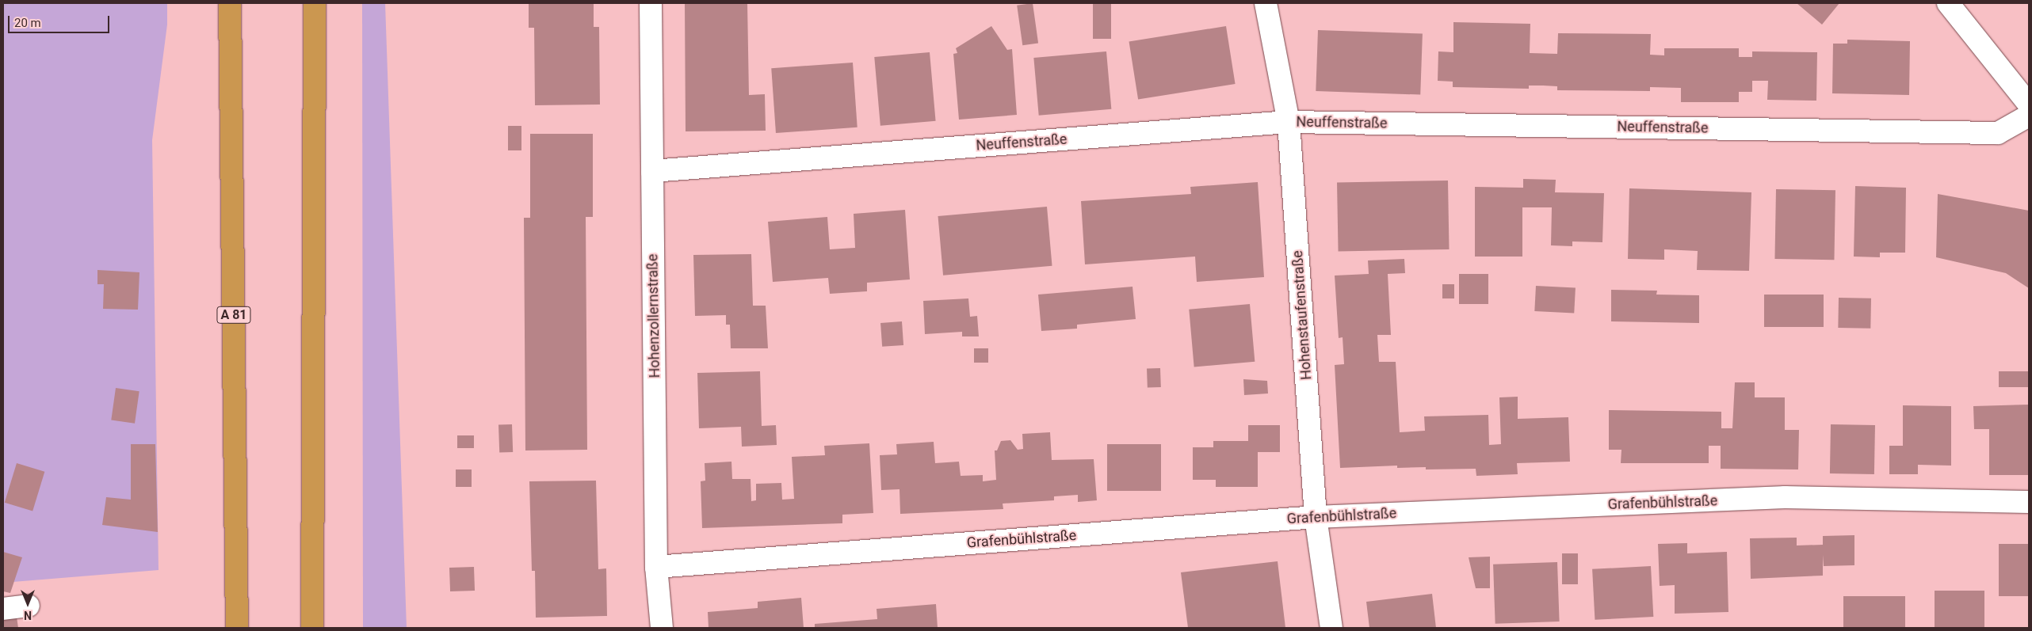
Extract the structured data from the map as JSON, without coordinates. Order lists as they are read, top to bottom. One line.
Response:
{"streets":{"highway":["A 81"],"street":["Neuffenstraße","Hohenstaufenstraße","Hohenzollernstraße","Grafenbühlstraße"]},"crossings":[["Neuffenstraße","Hohenstaufenstraße"],["Neuffenstraße","Hohenzollernstraße"],["Hohenstaufenstraße","Grafenbühlstraße"],["Hohenzollernstraße","Grafenbühlstraße"]],"scale_bar":"20 m","north":"bottom"}
